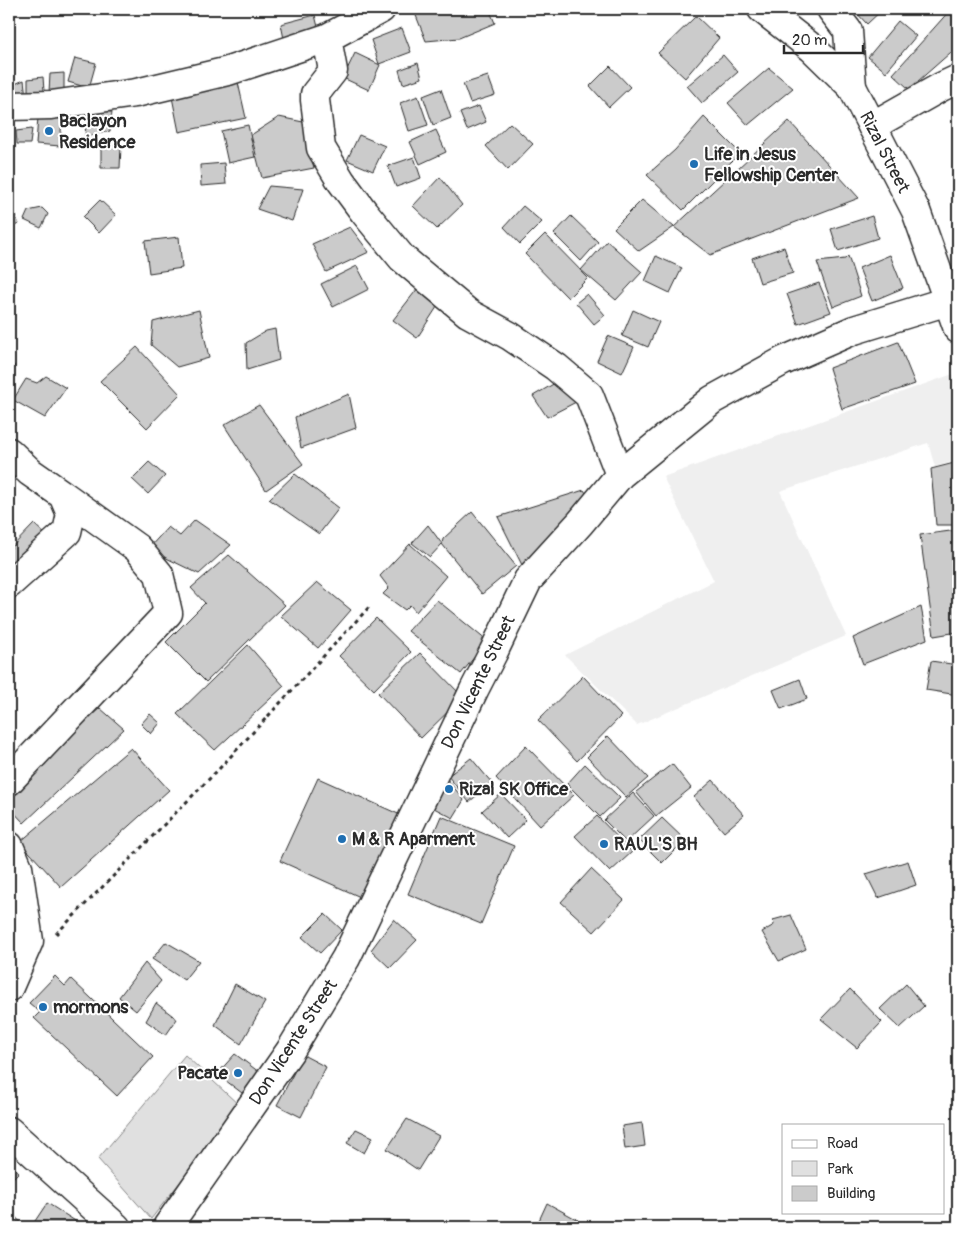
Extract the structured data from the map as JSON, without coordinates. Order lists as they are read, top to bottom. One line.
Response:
{"streets":{"street":["Rizal Street","Don Vicente Street"]},"crossings":[["Rizal Street","Don Vicente Street"]],"places":["Baclayon Residence","Life in Jesus Fellowship Center","Rizal SK Office","M & R Aparment","RAUL'S BH","mormons","Pacate"],"legend":["Road","Park","Building"],"scale_bar":"20 m"}
